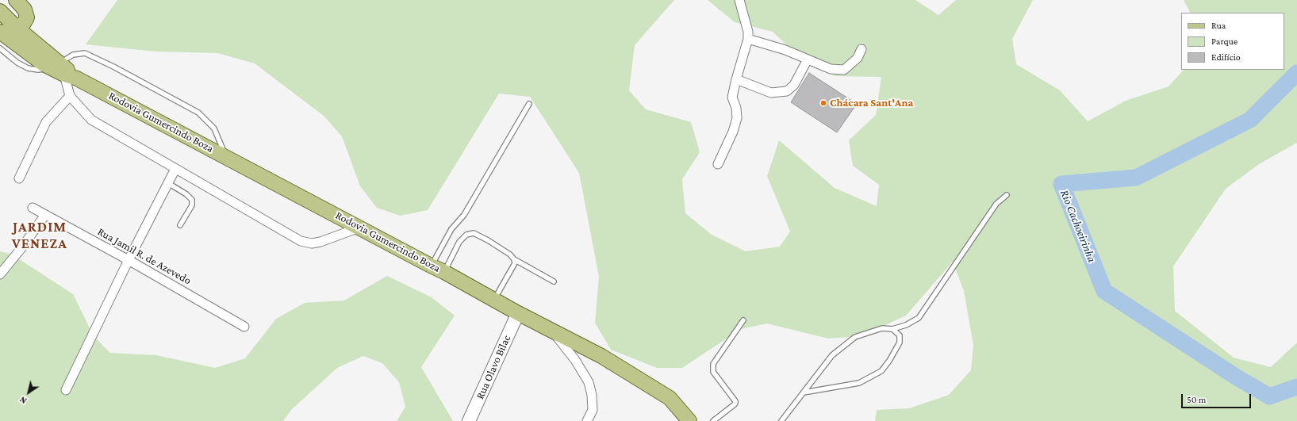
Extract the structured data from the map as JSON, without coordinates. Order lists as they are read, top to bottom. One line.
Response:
{"streets":{"main road":["Rodovia Gumercindo Boza"],"street":["Rua Jamil R. de Azevedo","Rua Olavo Bilac"]},"crossings":[["Rodovia Gumercindo Boza","Rua Olavo Bilac"]],"districts":["JARDIM VENEZA"],"water":["Rio Cachoeirinha"],"places":["Chácara Sant'Ana"],"legend":["Rua","Parque","Edifício"],"scale_bar":"50 m","north":"bottom left"}
